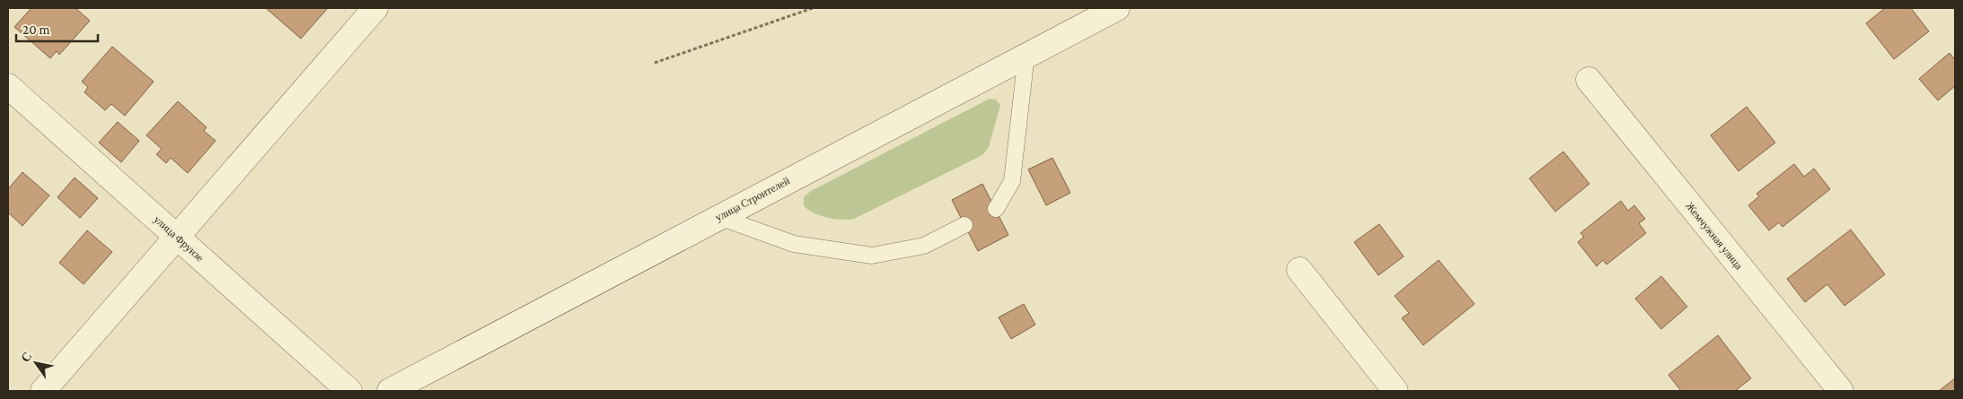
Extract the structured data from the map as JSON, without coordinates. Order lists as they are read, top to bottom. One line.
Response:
{"streets":{"street":["улица Строителей","Жемчужная улица","улица Фрунзе"]},"scale_bar":"20 m","north":"top left"}
